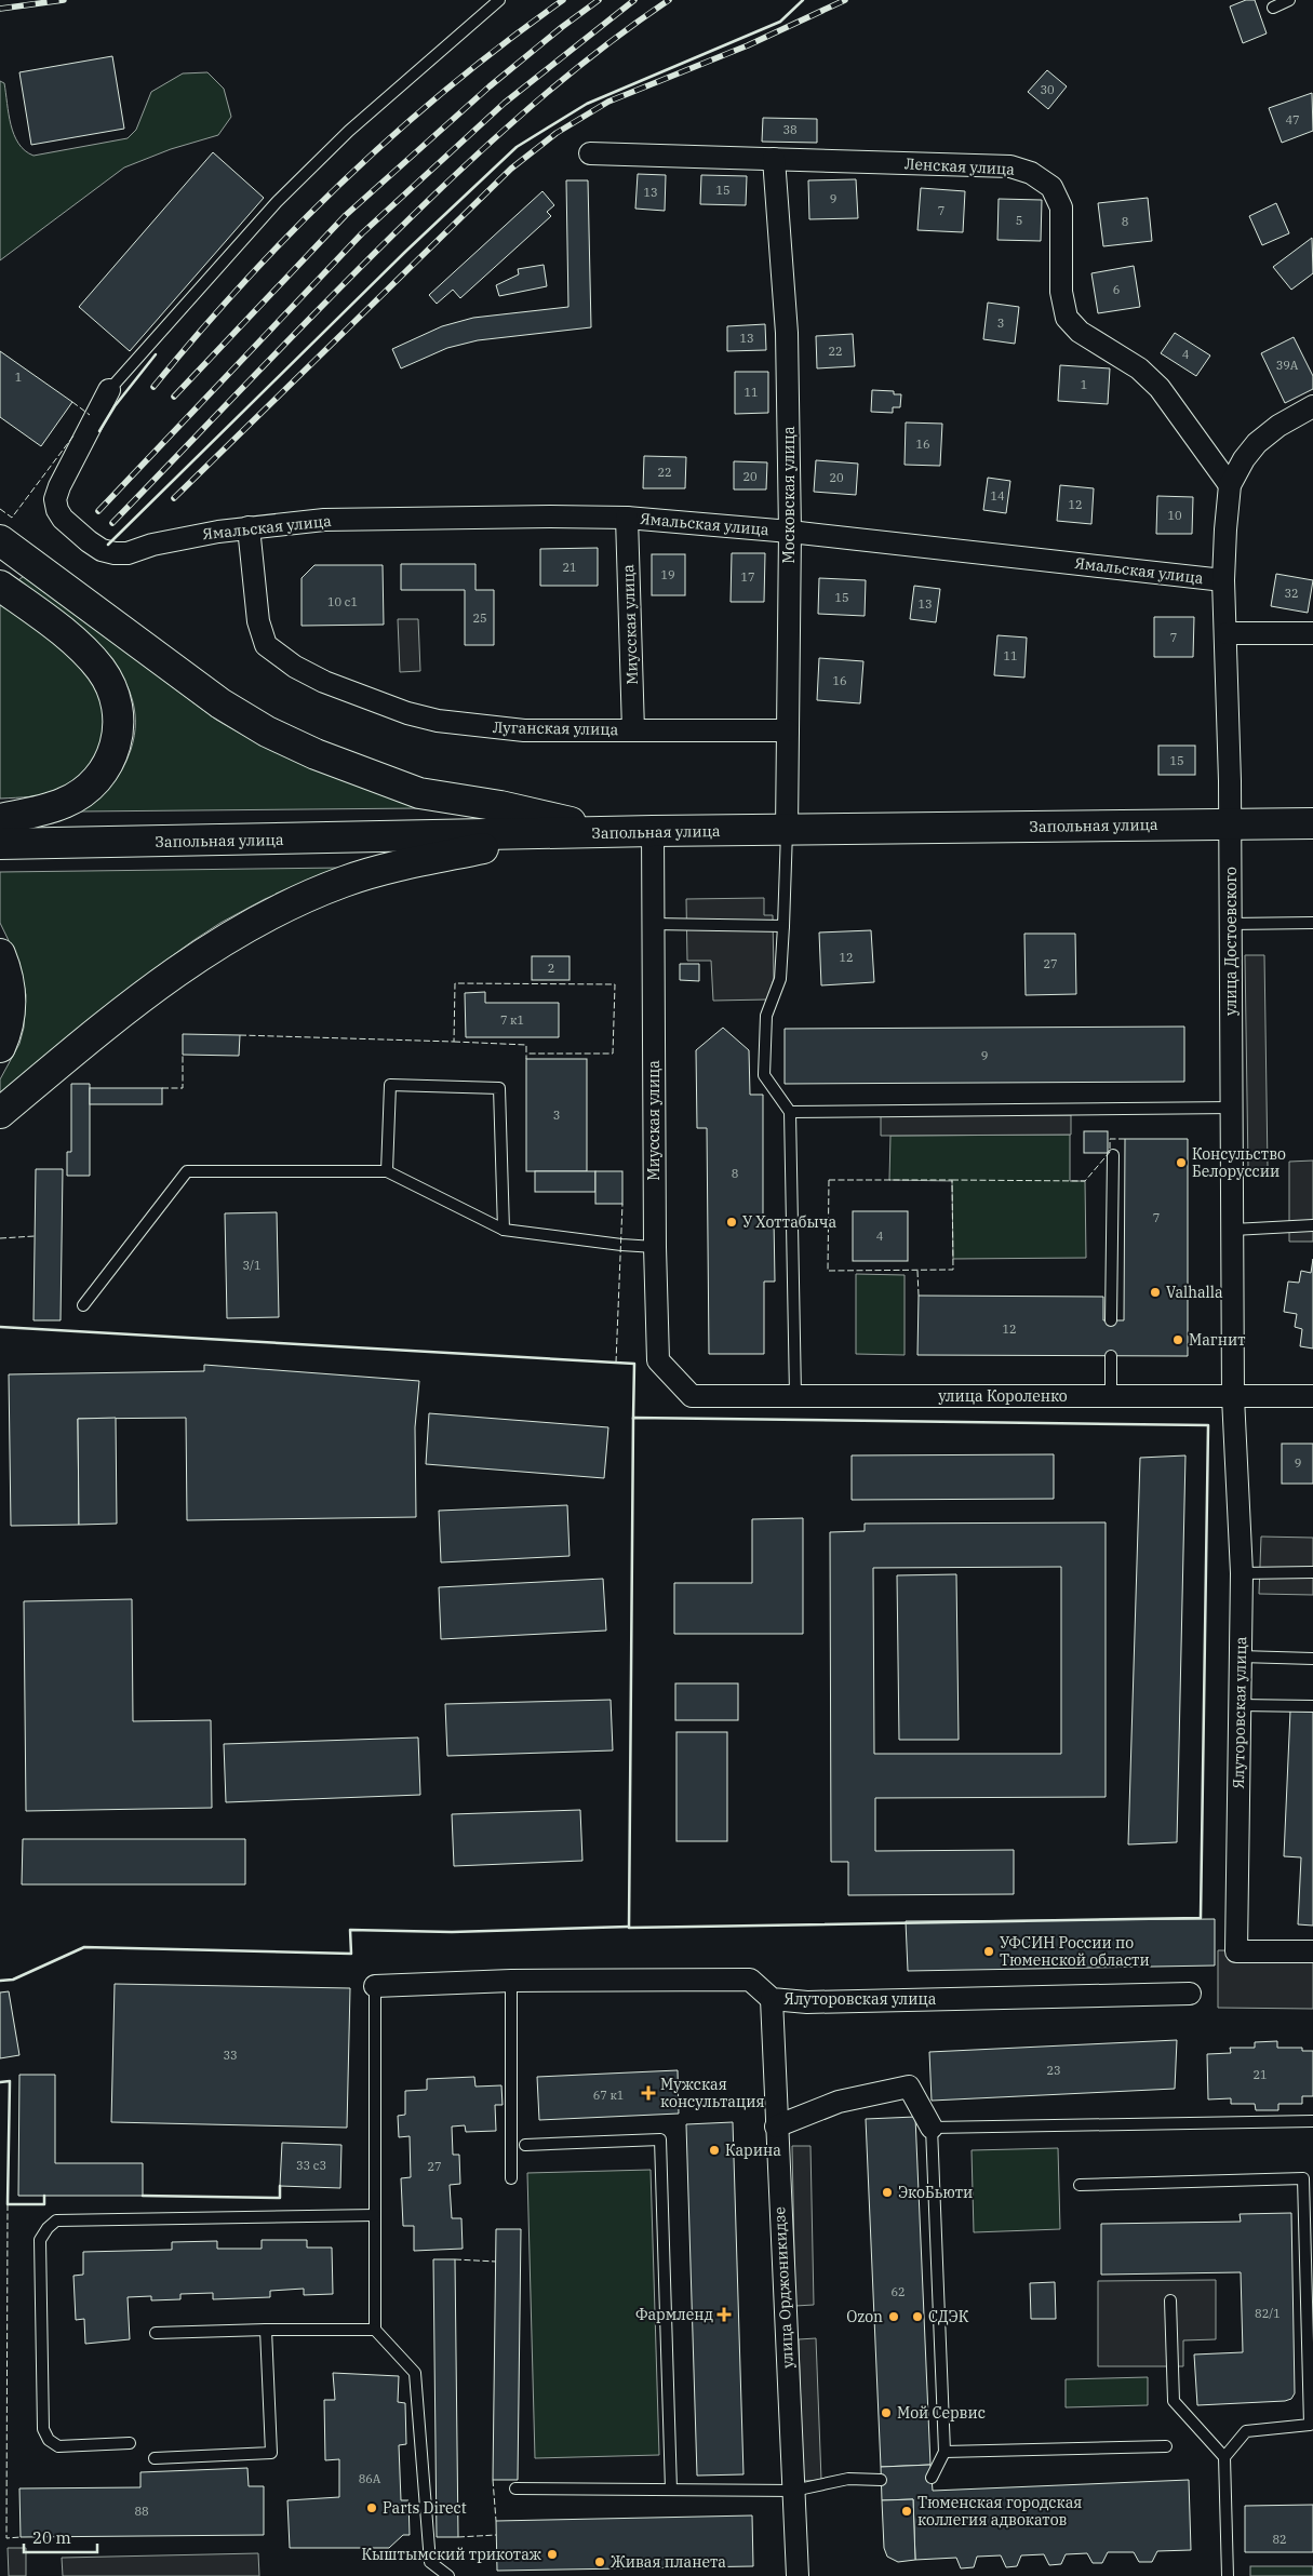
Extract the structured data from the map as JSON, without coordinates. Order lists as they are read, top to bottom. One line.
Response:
{"streets":{"street":["Ленская улица","Московская улица","Ямальская улица","Миусская улица","Луганская улица","Запольная улица","улица Достоевского","улица Короленко","Ялуторовская улица","улица Орджоникидзе"]},"crossings":[["Ленская улица","Московская улица"],["Ленская улица","улица Достоевского"],["Московская улица","Ямальская улица"],["Московская улица","Луганская улица"],["Московская улица","Запольная улица"],["Ямальская улица","Миусская улица"],["Ямальская улица","Луганская улица"],["Ямальская улица","улица Достоевского"],["Миусская улица","Луганская улица"],["Миусская улица","Запольная улица"],["Миусская улица","улица Короленко"],["Запольная улица","улица Достоевского"],["улица Достоевского","улица Короленко"],["улица Достоевского","Ялуторовская улица"],["улица Короленко","Ялуторовская улица"],["Ялуторовская улица","улица Орджоникидзе"]],"places":{"other":["Консульство Белоруссии","У Хоттабыча","Valhalla","Магнит","УФСИН России по Тюменской области","Карина","ЭкоБьюти","Ozon","СДЭК","Мой Сервис","Parts Direct","Тюменская городская коллегия адвокатов","Кыштымский трикотаж","Живая планета"],"health":["Мужская консультация","Фармленд"]},"house_numbers":["30","47","38","15","13","9","7","5","8","6","3","13","22","4","39А","1","1","11","16","22","20","20","14","12","10","21","19","17","32","15","10 с1","13","25","7","11","16","15","12","27","2","7 к1","9","3","8","7","4","3/1","12","9","33","23","21","67 к1","33 с3","27","62","82/1","86А","88","82"],"scale_bar":"20 m"}
